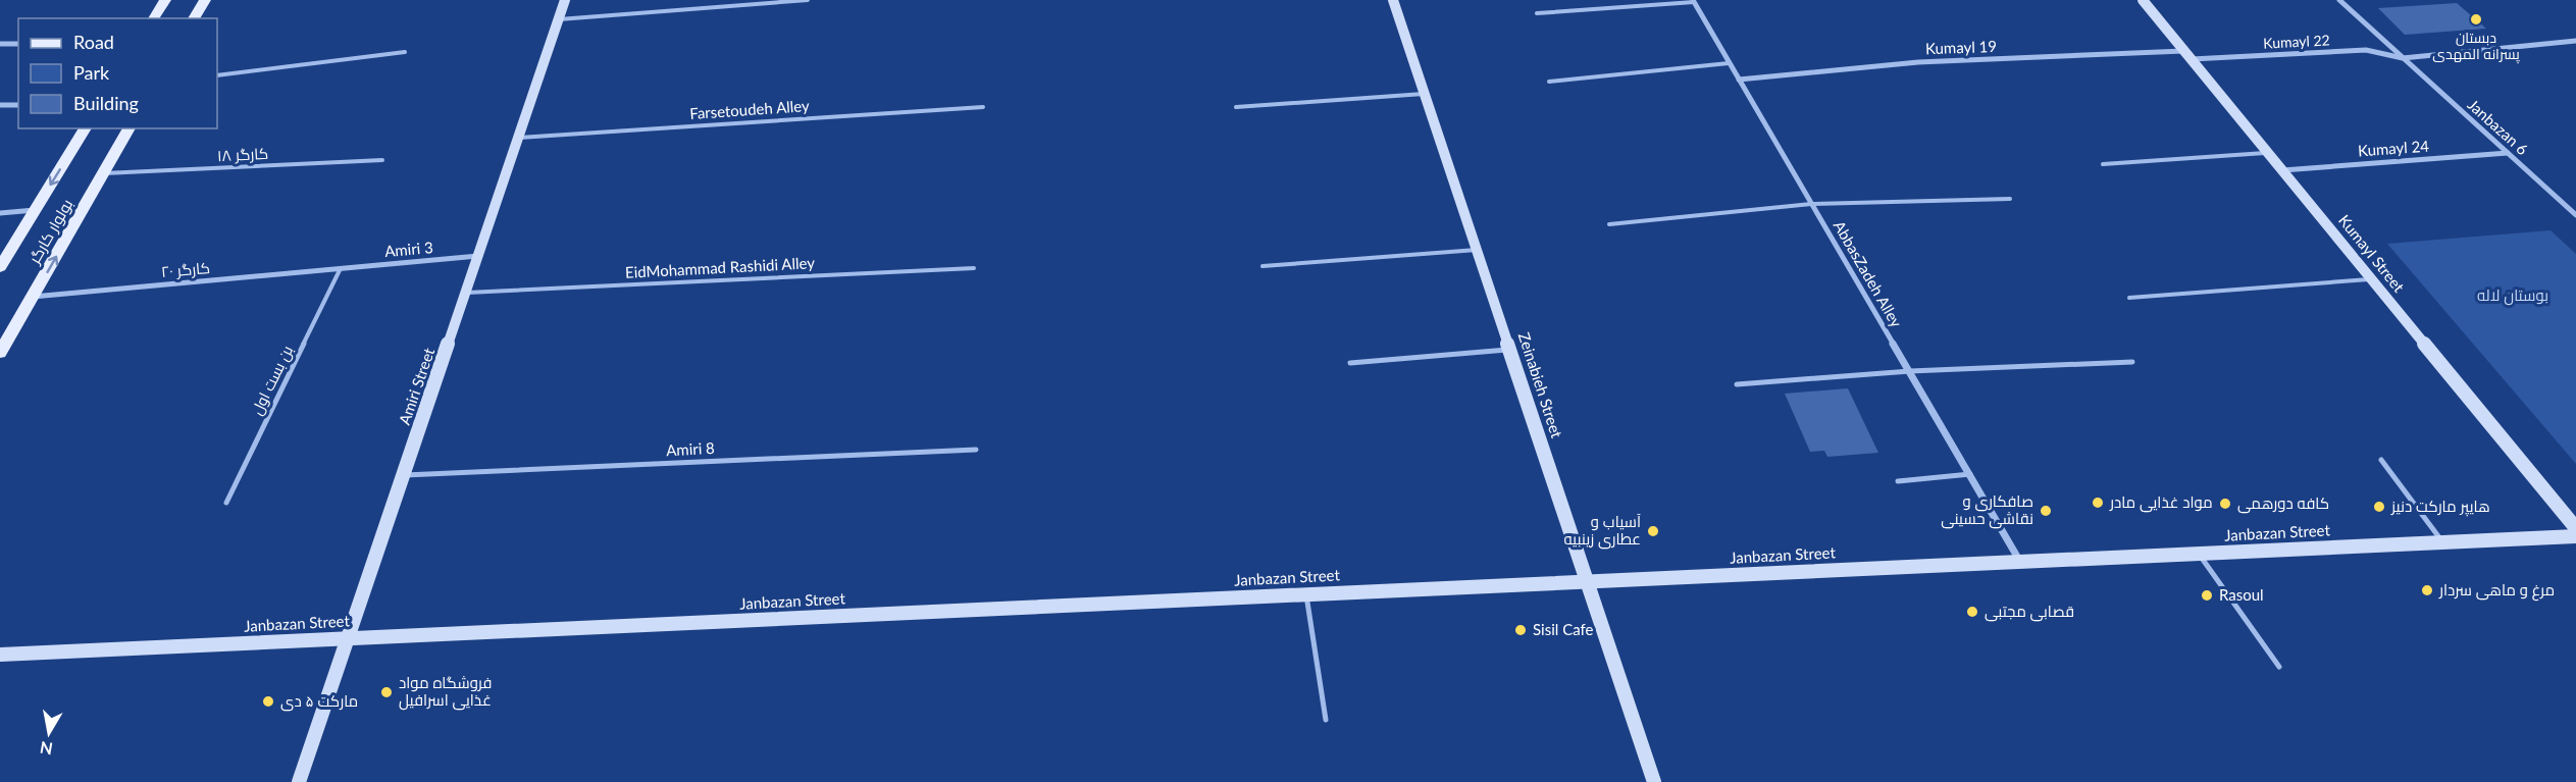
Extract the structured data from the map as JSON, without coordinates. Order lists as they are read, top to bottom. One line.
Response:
{"streets":{"main road":["بولوار کارگر"],"street":["Kumayl 22","Kumayl 19","Janbazan 6","Kumayl 24","Amiri 3","Kumayl Street","کارگر ۲۰","AbbasZadeh Alley","Zeinabieh Street","Amiri Street","Janbazan Street"],"lane":["Farsetoudeh Alley","کارگر ۱۸","EidMohammad Rashidi Alley","بن بست اول","Amiri 8"]},"crossings":[["Kumayl 22","Kumayl 19"],["Kumayl 22","Janbazan 6"],["Kumayl 22","Kumayl Street"],["Kumayl 19","Kumayl Street"],["Kumayl 19","AbbasZadeh Alley"],["Farsetoudeh Alley","Amiri Street"],["Janbazan 6","Kumayl 24"],["Kumayl 24","Kumayl Street"],["کارگر ۱۸","بولوار کارگر"],["بولوار کارگر","کارگر ۲۰"],["Amiri 3","کارگر ۲۰"],["Amiri 3","بن بست اول"],["Amiri 3","Amiri Street"],["EidMohammad Rashidi Alley","Amiri Street"],["کارگر ۲۰","بن بست اول"],["AbbasZadeh Alley","Janbazan Street"],["Zeinabieh Street","Janbazan Street"],["Amiri Street","Amiri 8"],["Amiri Street","Janbazan Street"]],"parks":["بوستان لاله"],"places":["دبستان پسرانه المهدی","مواد غذایی مادر","کافه دورهمی","هایپر مارکت دنیز","صافکاری و نقاشی حسینی","آسیاب و عطاری زینبیه","مرغ و ماهی سردار","Rasoul","قصابی مجتبی","Sisil Cafe","فروشگاه مواد غذایی اسرافیل","مارکت ۵ دی"],"legend":["Road","Park","Building"],"north":"bottom"}
